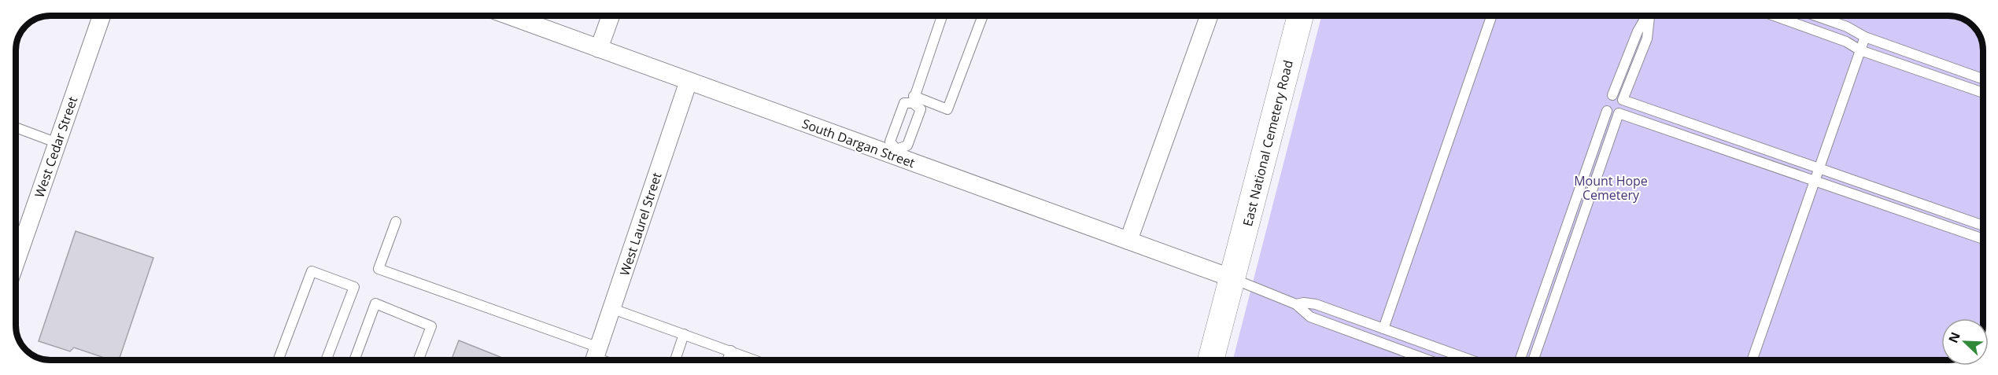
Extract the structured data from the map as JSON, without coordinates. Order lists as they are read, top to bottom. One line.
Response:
{"streets":{"street":["South Dargan Street","East National Cemetery Road","West Cedar Street","West Laurel Street"]},"crossings":[["South Dargan Street","East National Cemetery Road"],["South Dargan Street","West Laurel Street"]],"parks":["Mount Hope Cemetery"],"north":"top left"}
